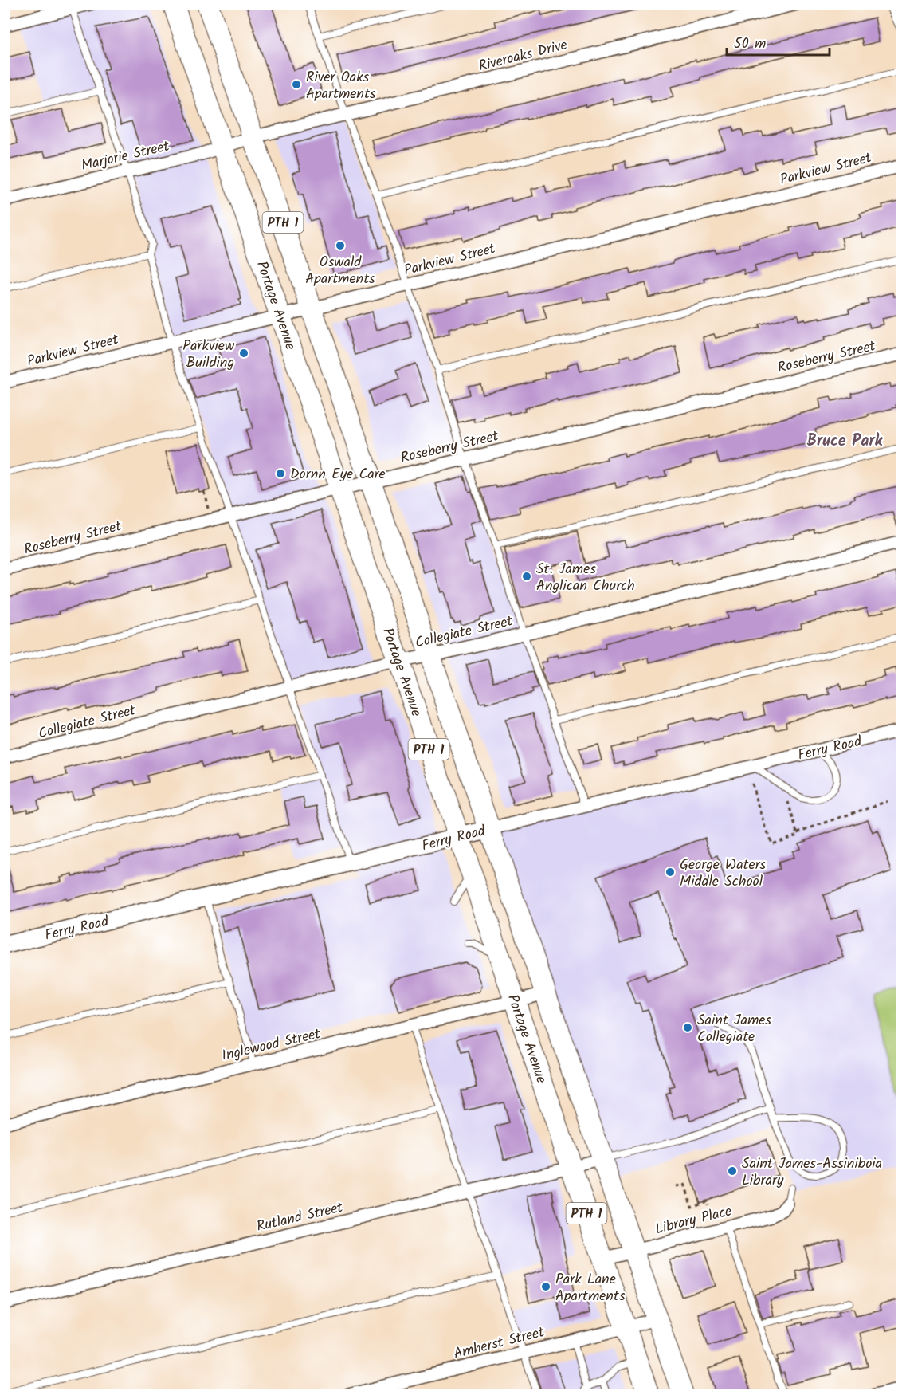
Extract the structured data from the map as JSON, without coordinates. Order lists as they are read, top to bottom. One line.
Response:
{"streets":{"highway":["PTH 1","Portage Avenue"],"main road":["Ferry Road"],"street":["Riveroaks Drive","Marjorie Street","Parkview Street","Roseberry Street","Collegiate Street","Inglewood Street","Rutland Street","Library Place","Amherst Street"]},"crossings":[["Riveroaks Drive","Marjorie Street"],["Riveroaks Drive","PTH 1"],["Marjorie Street","PTH 1"],["Marjorie Street","Portage Avenue"],["Parkview Street","PTH 1"],["Parkview Street","Portage Avenue"],["PTH 1","Roseberry Street"],["PTH 1","Collegiate Street"],["PTH 1","Ferry Road"],["PTH 1","Inglewood Street"],["PTH 1","Rutland Street"],["PTH 1","Library Place"],["PTH 1","Amherst Street"],["Portage Avenue","Roseberry Street"],["Portage Avenue","Collegiate Street"],["Portage Avenue","Ferry Road"],["Portage Avenue","Inglewood Street"],["Portage Avenue","Rutland Street"],["Portage Avenue","Library Place"],["Portage Avenue","Amherst Street"]],"districts":["Bruce Park"],"places":["River Oaks Apartments","Oswald Apartments","Parkview Building","Dornn Eye Care","St. James Anglican Church","George Waters Middle School","Saint James Collegiate","Saint James-Assiniboia Library","Park Lane Apartments"],"scale_bar":"50 m"}
